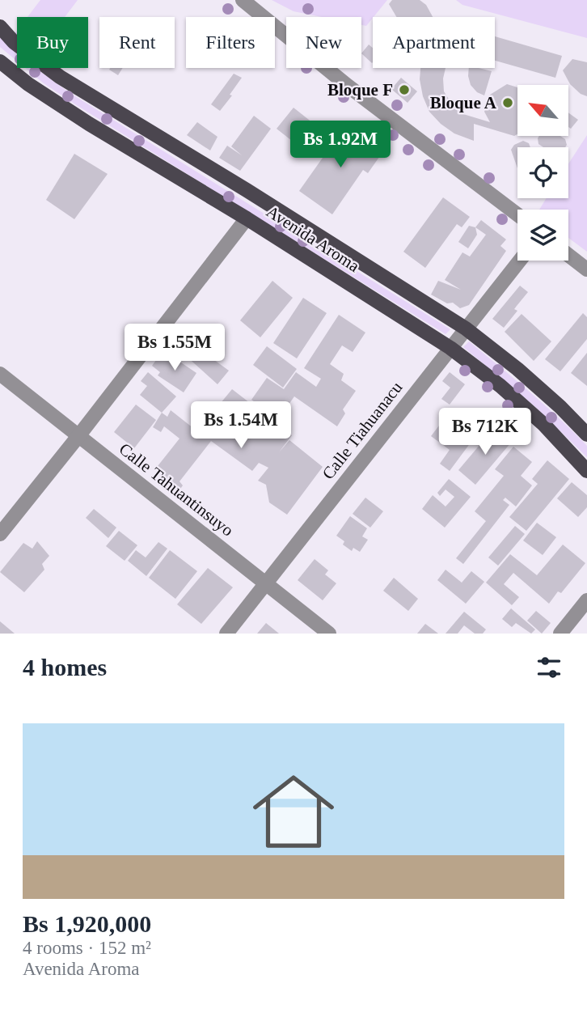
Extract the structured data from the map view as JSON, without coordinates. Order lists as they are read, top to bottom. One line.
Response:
{"streets":{"main road":["Avenida Aroma"],"street":["Calle Tiahuanacu","Calle Tahuantinsuyo"]},"crossings":[["Avenida Aroma","Calle Tiahuanacu"],["Calle Tiahuanacu","Calle Tahuantinsuyo"]],"places":["Bloque F","Bloque A"],"north":"top left","page":{"chip":["Buy","Rent","Filters","New","Apartment"],"price":["Bs 1.92M","Bs 1.55M","Bs 1.54M","Bs 712K"],"heading":"4 homes","list":[{"name":"Bs 1,920,000","note":"4 rooms · 152 m² · Avenida Aroma"}]}}
